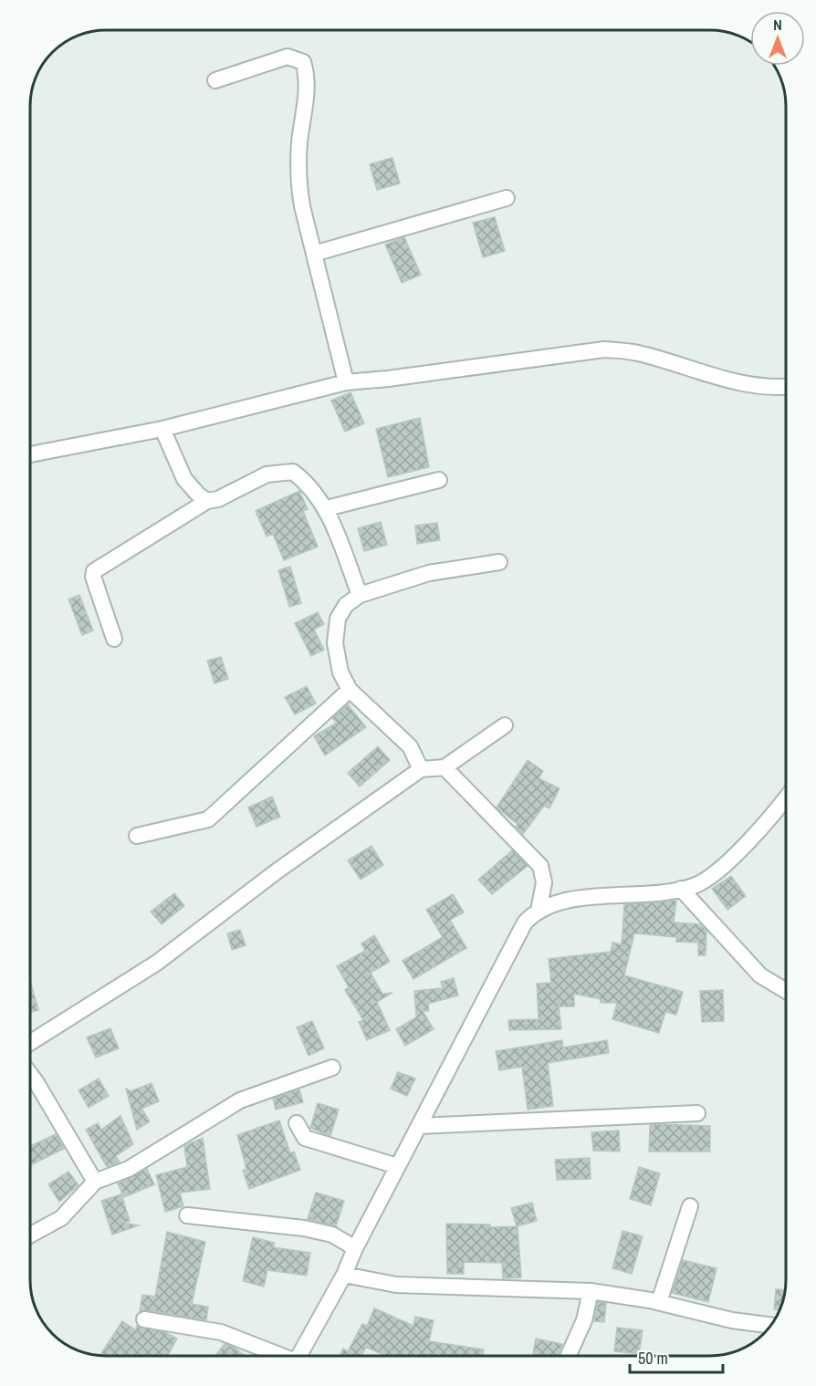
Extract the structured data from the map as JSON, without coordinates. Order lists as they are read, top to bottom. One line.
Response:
{"scale_bar":"50 m","north":"top"}
